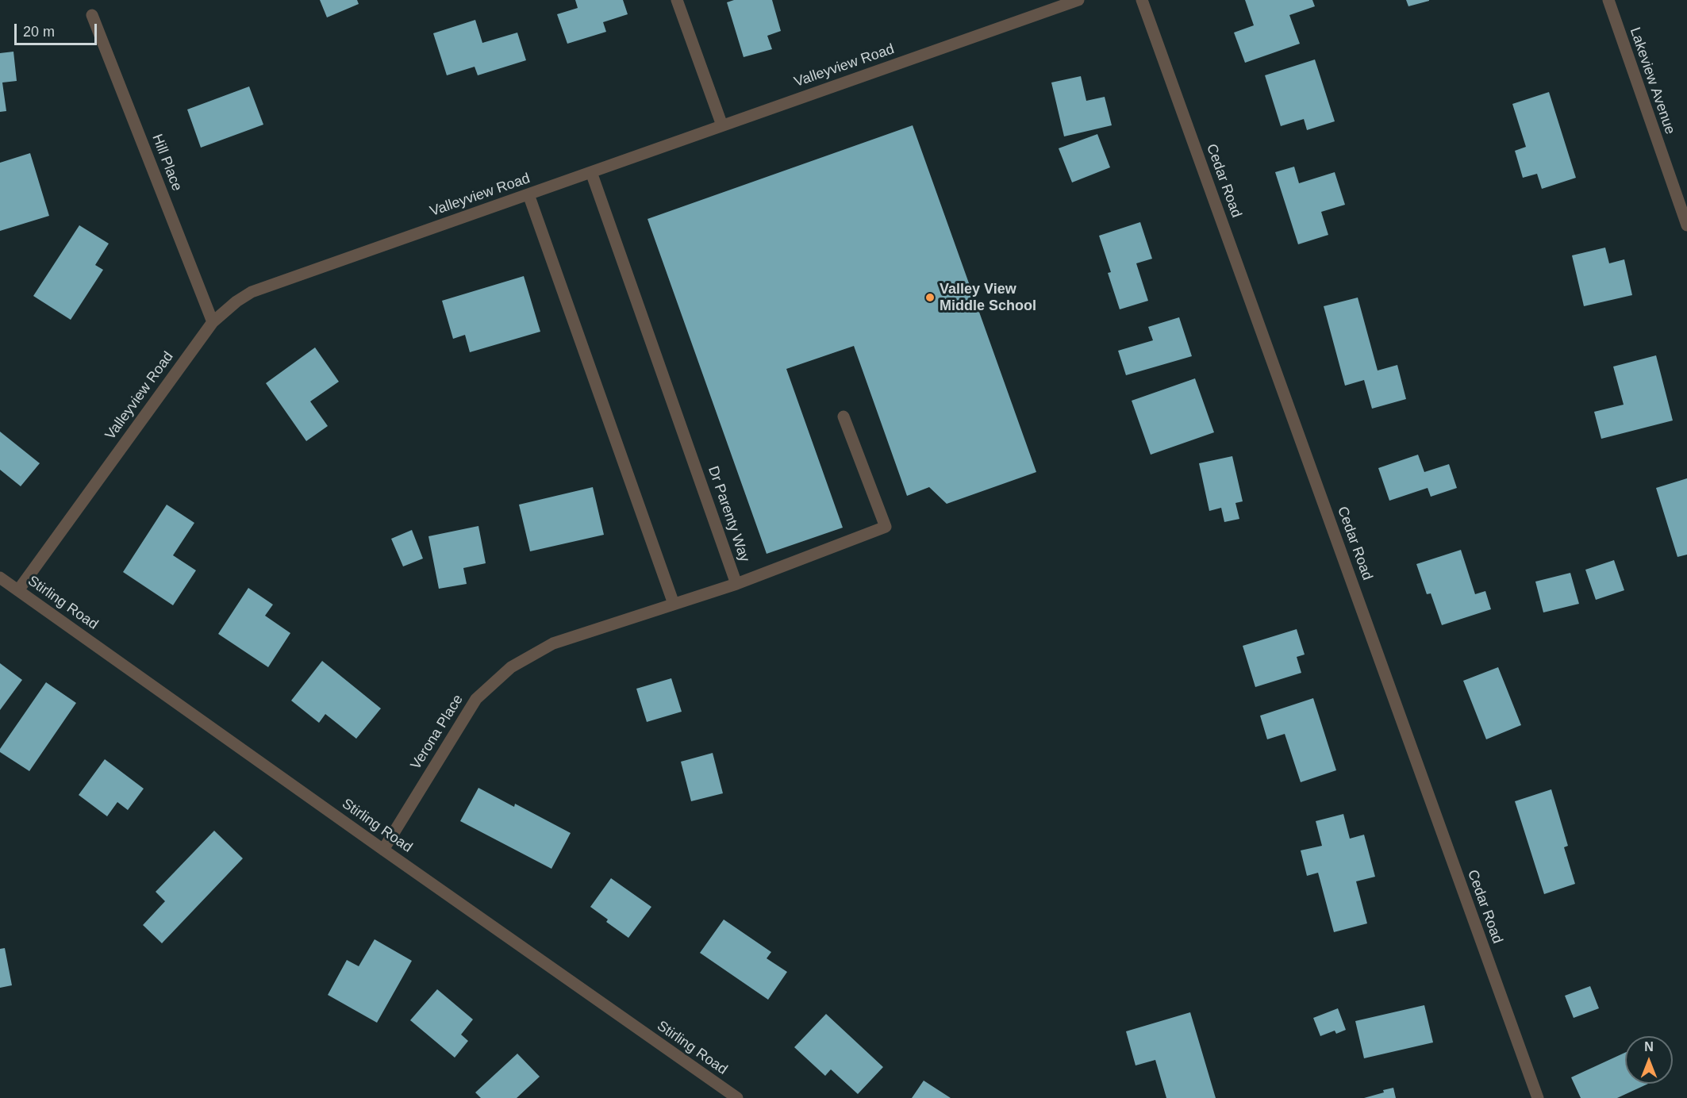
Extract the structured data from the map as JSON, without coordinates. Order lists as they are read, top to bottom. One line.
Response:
{"streets":{"street":["Valleyview Road","Lakeview Avenue","Hill Place","Cedar Road","Dr Parenty Way","Stirling Road","Verona Place"]},"crossings":[["Valleyview Road","Hill Place"],["Valleyview Road","Dr Parenty Way"],["Valleyview Road","Stirling Road"],["Dr Parenty Way","Verona Place"],["Stirling Road","Verona Place"]],"places":["Valley View Middle School"],"scale_bar":"20 m","north":"top"}
